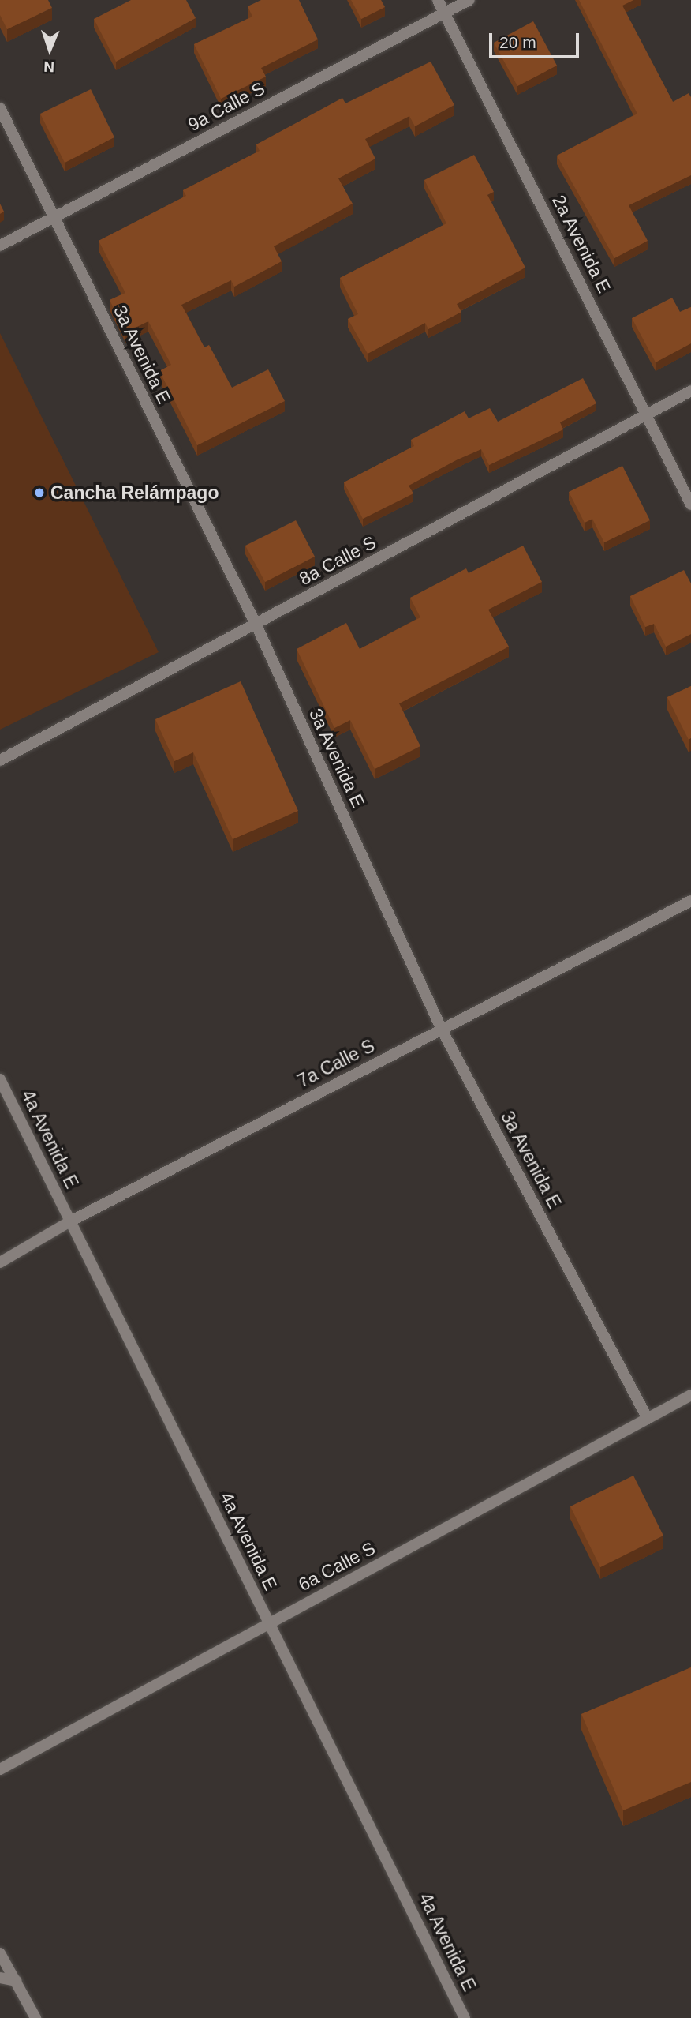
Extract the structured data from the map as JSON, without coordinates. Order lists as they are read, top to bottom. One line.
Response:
{"streets":{"street":["9a Calle S","2a Avenida E","3a Avenida E","8a Calle S","7a Calle S","4a Avenida E","6a Calle S"]},"crossings":[["9a Calle S","2a Avenida E"],["9a Calle S","3a Avenida E"],["2a Avenida E","8a Calle S"],["3a Avenida E","8a Calle S"],["3a Avenida E","7a Calle S"],["3a Avenida E","6a Calle S"],["7a Calle S","4a Avenida E"],["4a Avenida E","6a Calle S"]],"places":["Cancha Relámpago"],"scale_bar":"20 m","north":"bottom"}
